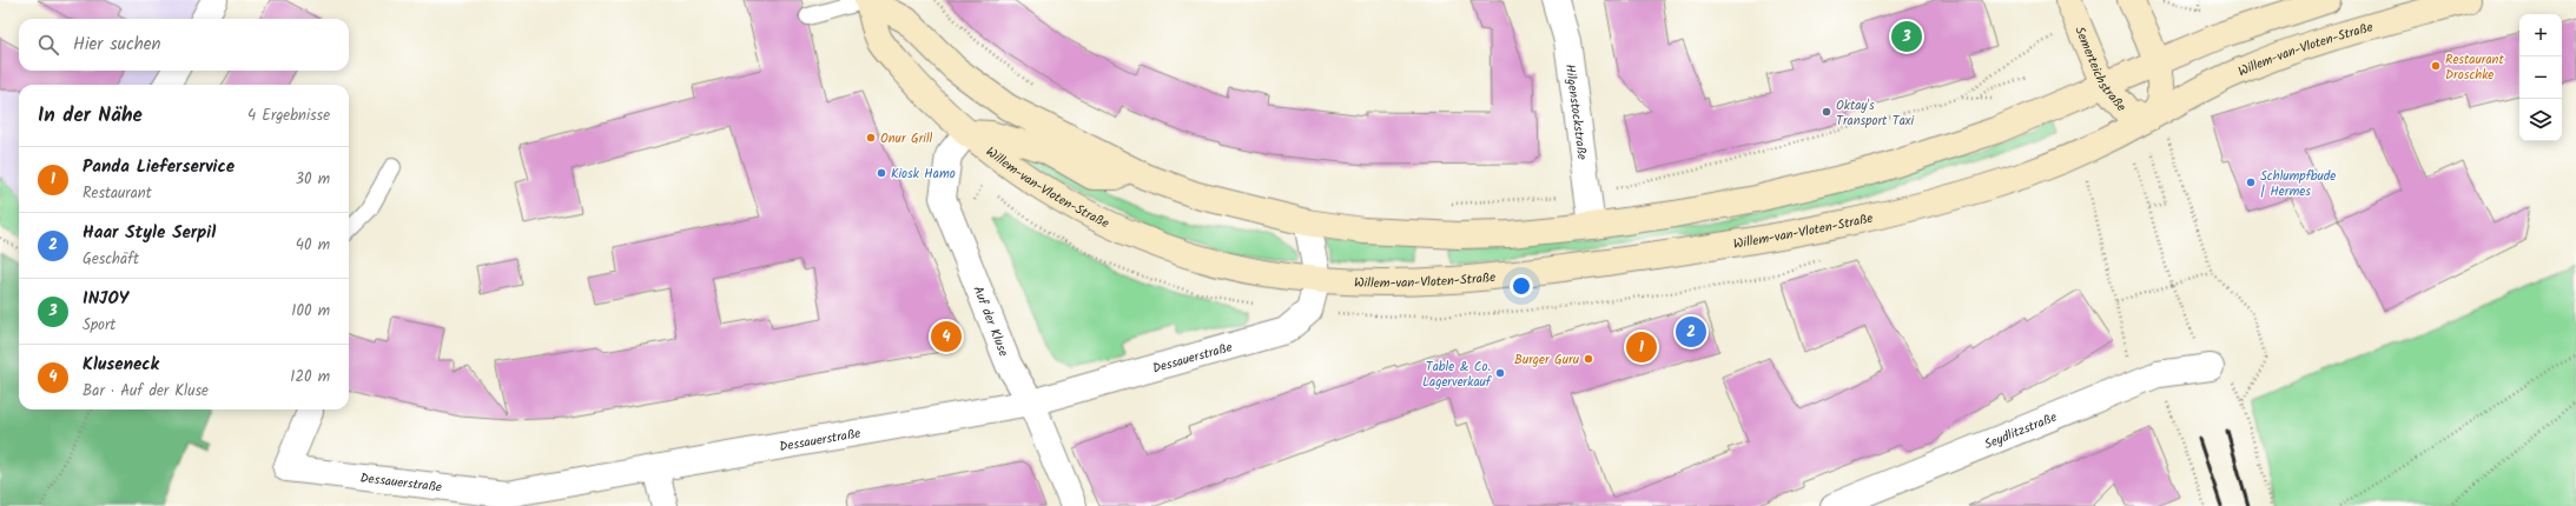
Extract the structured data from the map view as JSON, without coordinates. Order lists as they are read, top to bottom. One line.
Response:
{"streets":{"main road":["Willem-van-Vloten-Straße","Semerteichstraße"],"street":["Hilgenstockstraße","Auf der Kluse","Dessauerstraße","Seydlitzstraße"]},"crossings":[["Willem-van-Vloten-Straße","Semerteichstraße"],["Willem-van-Vloten-Straße","Auf der Kluse"],["Willem-van-Vloten-Straße","Dessauerstraße"],["Auf der Kluse","Dessauerstraße"]],"places":["Restaurant Droschke","Oktay's Transport Taxi","Onur Grill","Kiosk Hamo","Schlumpfbude | Hermes","Burger Guru","Table & Co. Lagerverkauf"],"page":{"map_buttons":["+","−"],"pins":["3","2","4","1"],"search":"Hier suchen","heading":["In der Nähe","4 Ergebnisse"],"list":[{"mark":"1","name":"Panda Lieferservice","note":"Restaurant","value":"30 m"},{"mark":"2","name":"Haar Style Serpil","note":"Geschäft","value":"40 m"},{"mark":"3","name":"INJOY","note":"Sport","value":"100 m"},{"mark":"4","name":"Kluseneck","note":"Bar · Auf der Kluse","value":"120 m"}]}}
